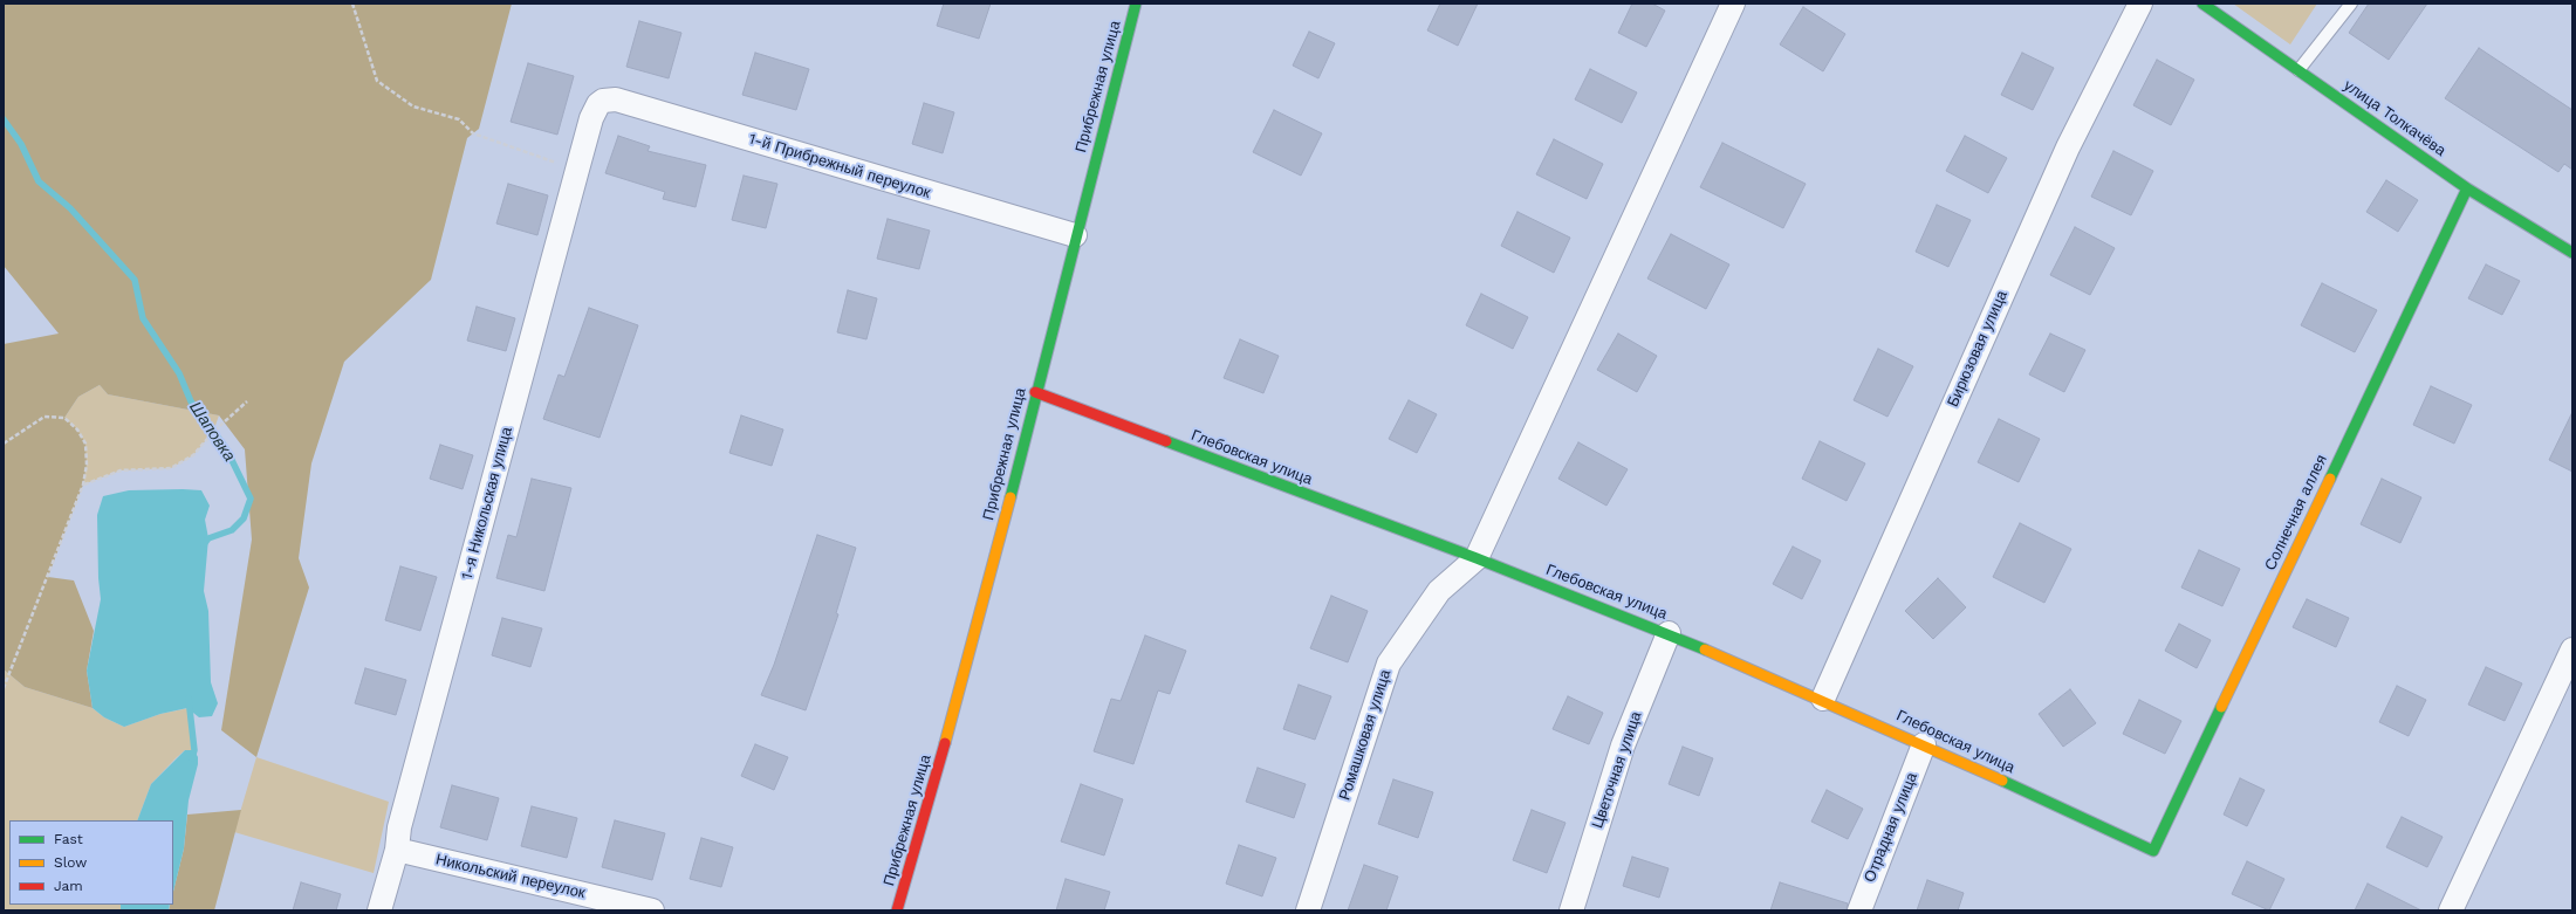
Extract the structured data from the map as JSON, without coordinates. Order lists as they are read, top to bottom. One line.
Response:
{"streets":{"street":["Прибрежная улица","улица Толкачёва","1-й Прибрежный переулок","Бирюзовая улица","Глебовская улица","1-я Никольская улица","Солнечная аллея","Ромашковая улица","Цветочная улица","Отрадная улица","Никольский переулок"]},"crossings":[["Прибрежная улица","1-й Прибрежный переулок"],["Прибрежная улица","Глебовская улица"],["улица Толкачёва","Солнечная аллея"],["1-й Прибрежный переулок","1-я Никольская улица"],["Бирюзовая улица","Глебовская улица"],["Глебовская улица","Солнечная аллея"],["Глебовская улица","Ромашковая улица"],["Глебовская улица","Цветочная улица"],["Глебовская улица","Отрадная улица"],["1-я Никольская улица","Никольский переулок"]],"water":["Шаповка"],"legend":["Fast","Slow","Jam"]}
